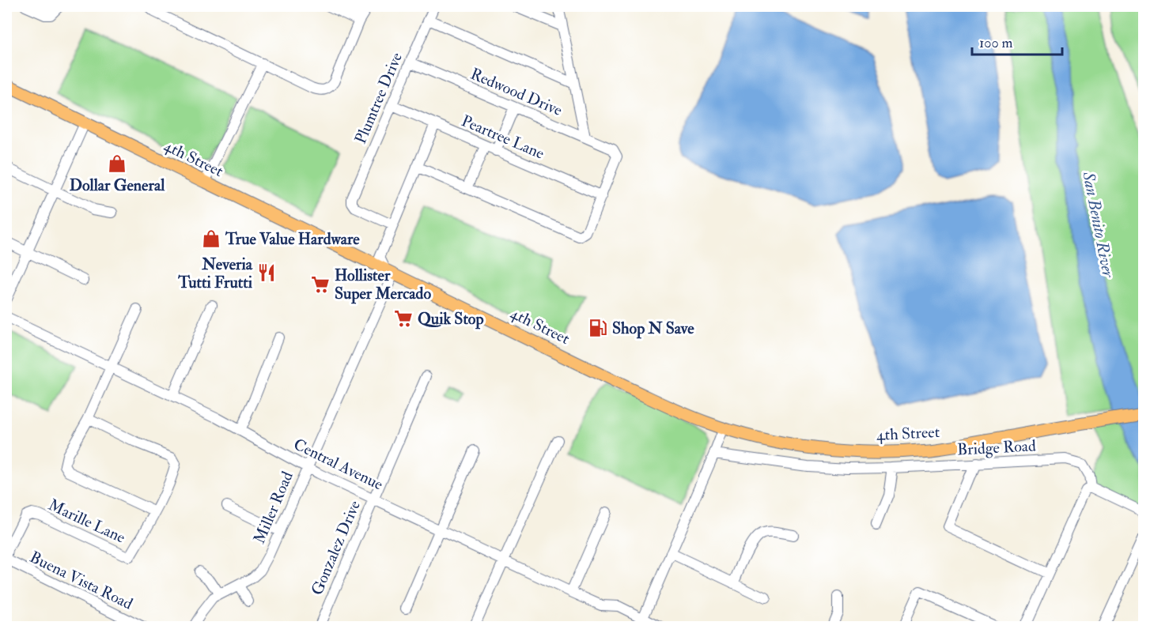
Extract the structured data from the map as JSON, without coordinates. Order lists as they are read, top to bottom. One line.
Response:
{"streets":{"main road":["4th Street"],"street":["Redwood Drive","Plumtree Drive","Peartree Lane","Bridge Road","Central Avenue","Miller Road","Marille Lane","Gonzalez Drive","Buena Vista Road"]},"crossings":[["Redwood Drive","Plumtree Drive"],["Redwood Drive","Peartree Lane"],["Plumtree Drive","Peartree Lane"],["Plumtree Drive","Miller Road"],["4th Street","Miller Road"],["Central Avenue","Miller Road"],["Central Avenue","Gonzalez Drive"],["Marille Lane","Buena Vista Road"]],"water":["San Benito River"],"places":{"shop":["Dollar General","True Value Hardware"],"restaurant":["Neveria Tutti Frutti"],"supermarket":["Hollister Super Mercado","Quik Stop"],"fuel station":["Shop N Save"]},"scale_bar":"100 m"}
